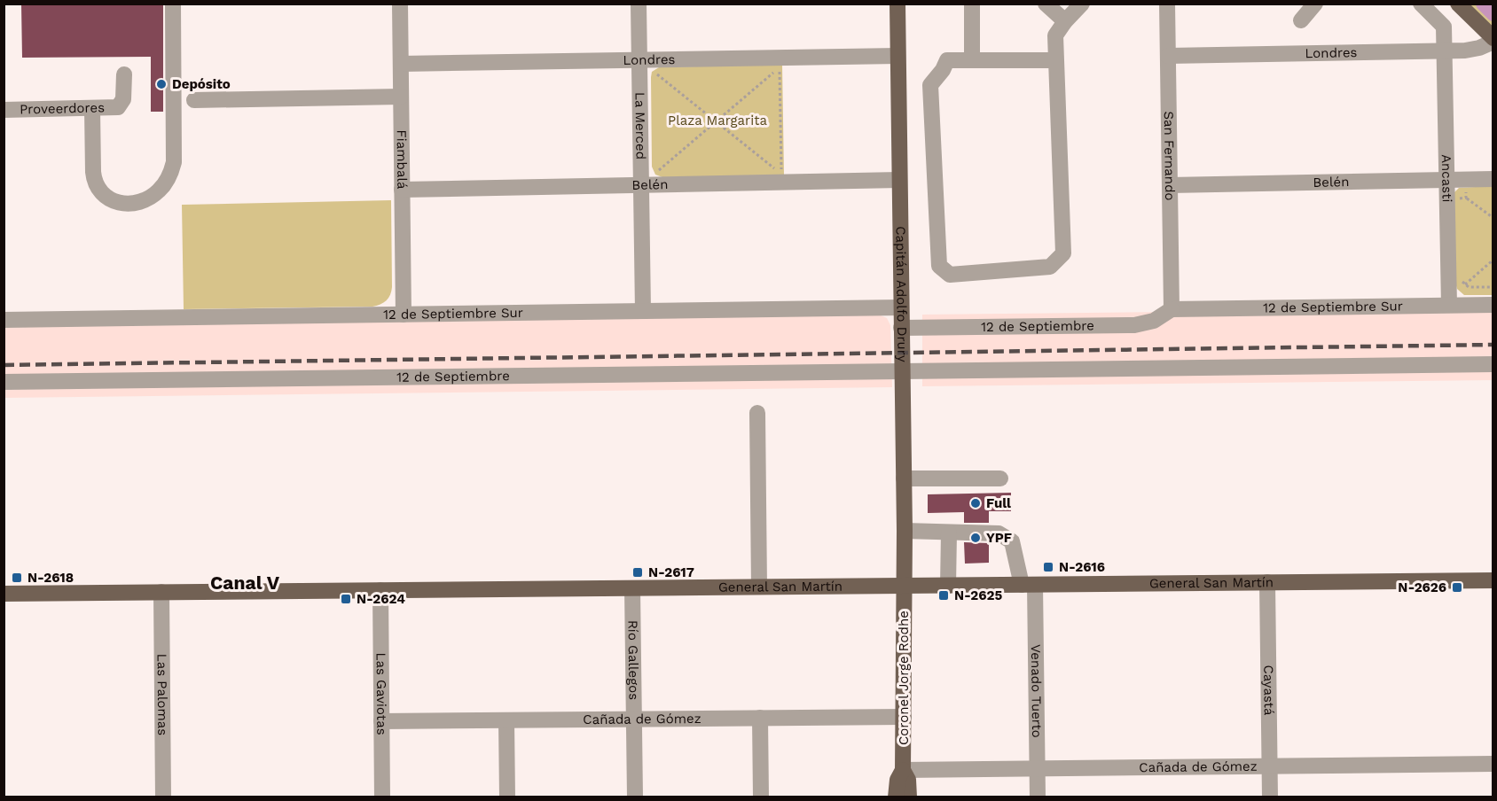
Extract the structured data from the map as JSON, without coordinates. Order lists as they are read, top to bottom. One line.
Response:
{"streets":{"main road":["Capitán Adolfo Drury","General San Martín","Coronel Jorge Rodhe"],"street":["Londres","Proveerdores","La Merced","San Fernando","Fiambalá","Ancasti","Belén","12 de Septiembre Sur","12 de Septiembre","Río Gallegos","Cayastá","Venado Tuerto","Las Gaviotas","Las Palomas","Cañada de Gómez"]},"crossings":[["Londres","La Merced"],["Londres","San Fernando"],["Londres","Fiambalá"],["Londres","Ancasti"],["Londres","Capitán Adolfo Drury"],["La Merced","Belén"],["La Merced","12 de Septiembre Sur"],["San Fernando","Belén"],["San Fernando","12 de Septiembre Sur"],["San Fernando","12 de Septiembre"],["Fiambalá","Belén"],["Fiambalá","12 de Septiembre Sur"],["Ancasti","Belén"],["Ancasti","12 de Septiembre Sur"],["Belén","Capitán Adolfo Drury"],["Capitán Adolfo Drury","12 de Septiembre Sur"],["Capitán Adolfo Drury","12 de Septiembre"],["Capitán Adolfo Drury","General San Martín"],["Capitán Adolfo Drury","Coronel Jorge Rodhe"],["Capitán Adolfo Drury","Venado Tuerto"],["12 de Septiembre Sur","12 de Septiembre"],["General San Martín","Río Gallegos"],["General San Martín","Coronel Jorge Rodhe"],["General San Martín","Cayastá"],["General San Martín","Venado Tuerto"],["General San Martín","Las Gaviotas"],["General San Martín","Las Palomas"],["Río Gallegos","Cañada de Gómez"],["Coronel Jorge Rodhe","Cañada de Gómez"],["Cayastá","Cañada de Gómez"],["Venado Tuerto","Cañada de Gómez"],["Las Gaviotas","Cañada de Gómez"]],"districts":["Canal V"],"parks":["Plaza Margarita"],"places":{"other":["Depósito","Full","YPF"],"transit":["N-2616","N-2617","N-2618","N-2626","N-2625","N-2624"]}}
